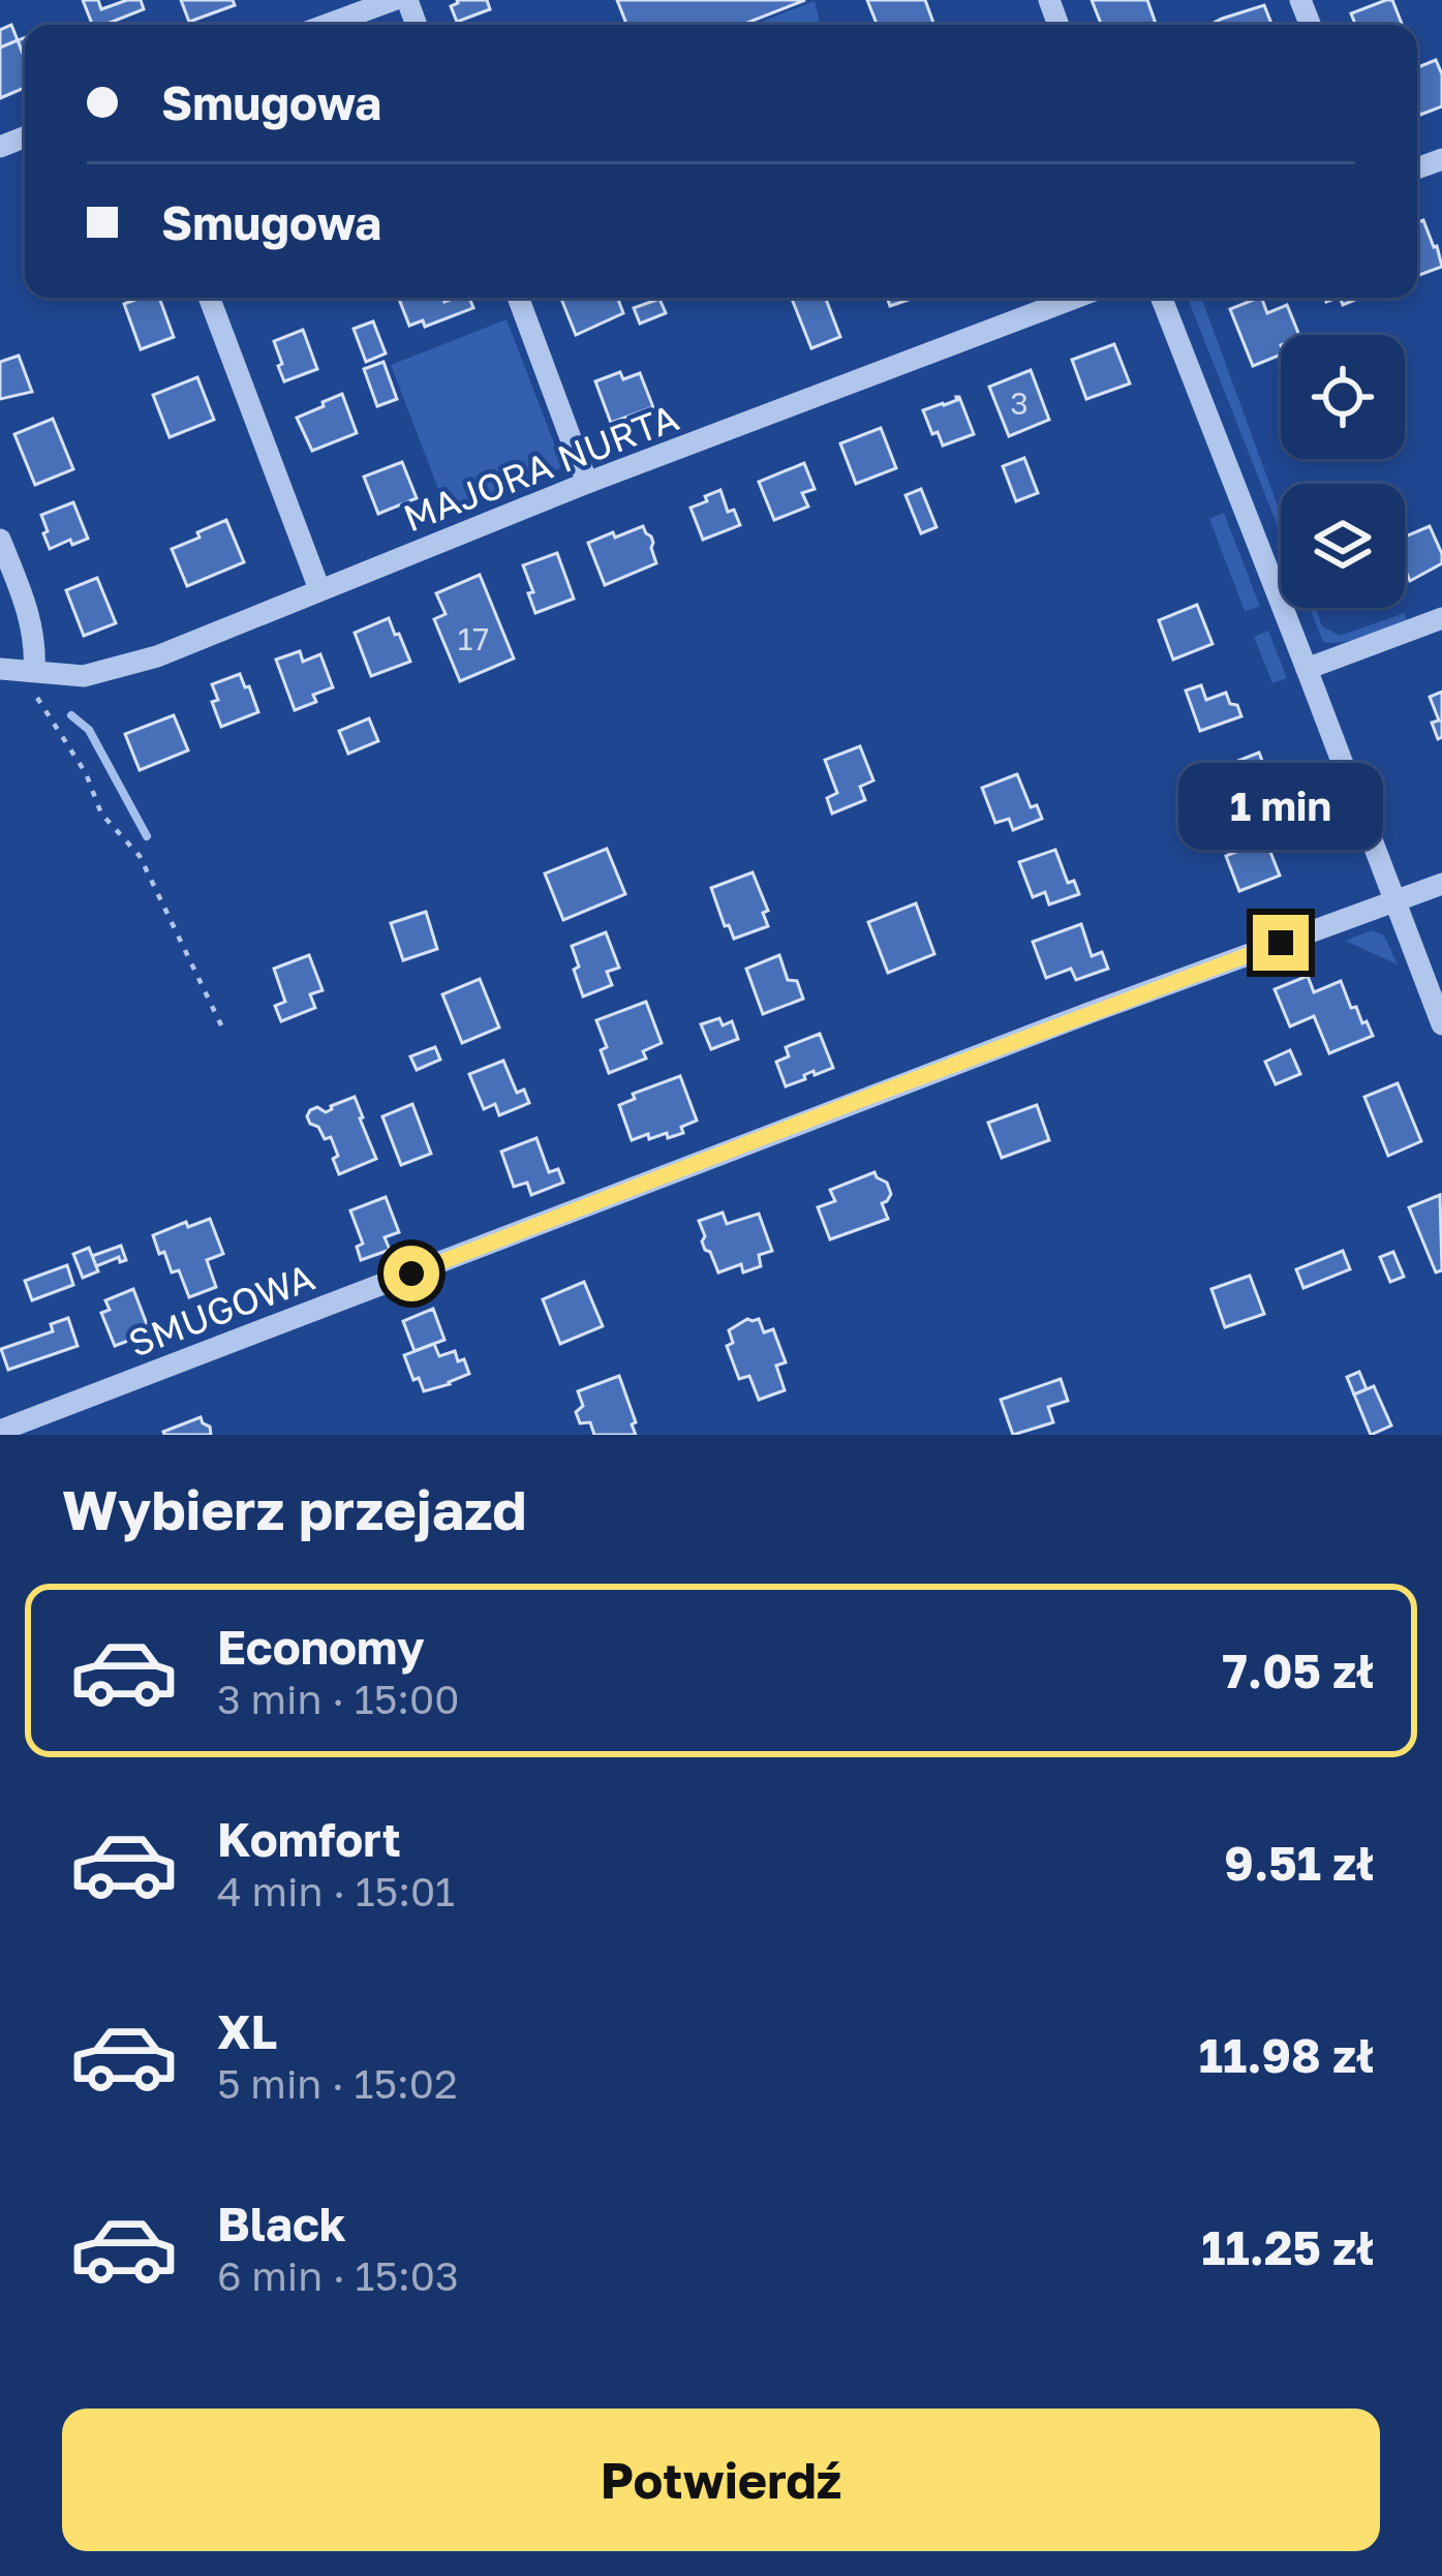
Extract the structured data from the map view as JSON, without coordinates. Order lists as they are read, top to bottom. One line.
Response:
{"streets":{"street":["MAJORA NURTA","SMUGOWA"]},"house_numbers":["3","17"],"page":{"banner":["Smugowa","Smugowa"],"bubble":"1 min","heading":"Wybierz przejazd","list":[{"name":"Economy","note":"3 min · 15:00","value":"7.05 zł"},{"name":"Komfort","note":"4 min · 15:01","value":"9.51 zł"},{"name":"XL","note":"5 min · 15:02","value":"11.98 zł"},{"name":"Black","note":"6 min · 15:03","value":"11.25 zł"}],"buttons":"Potwierdź"}}
